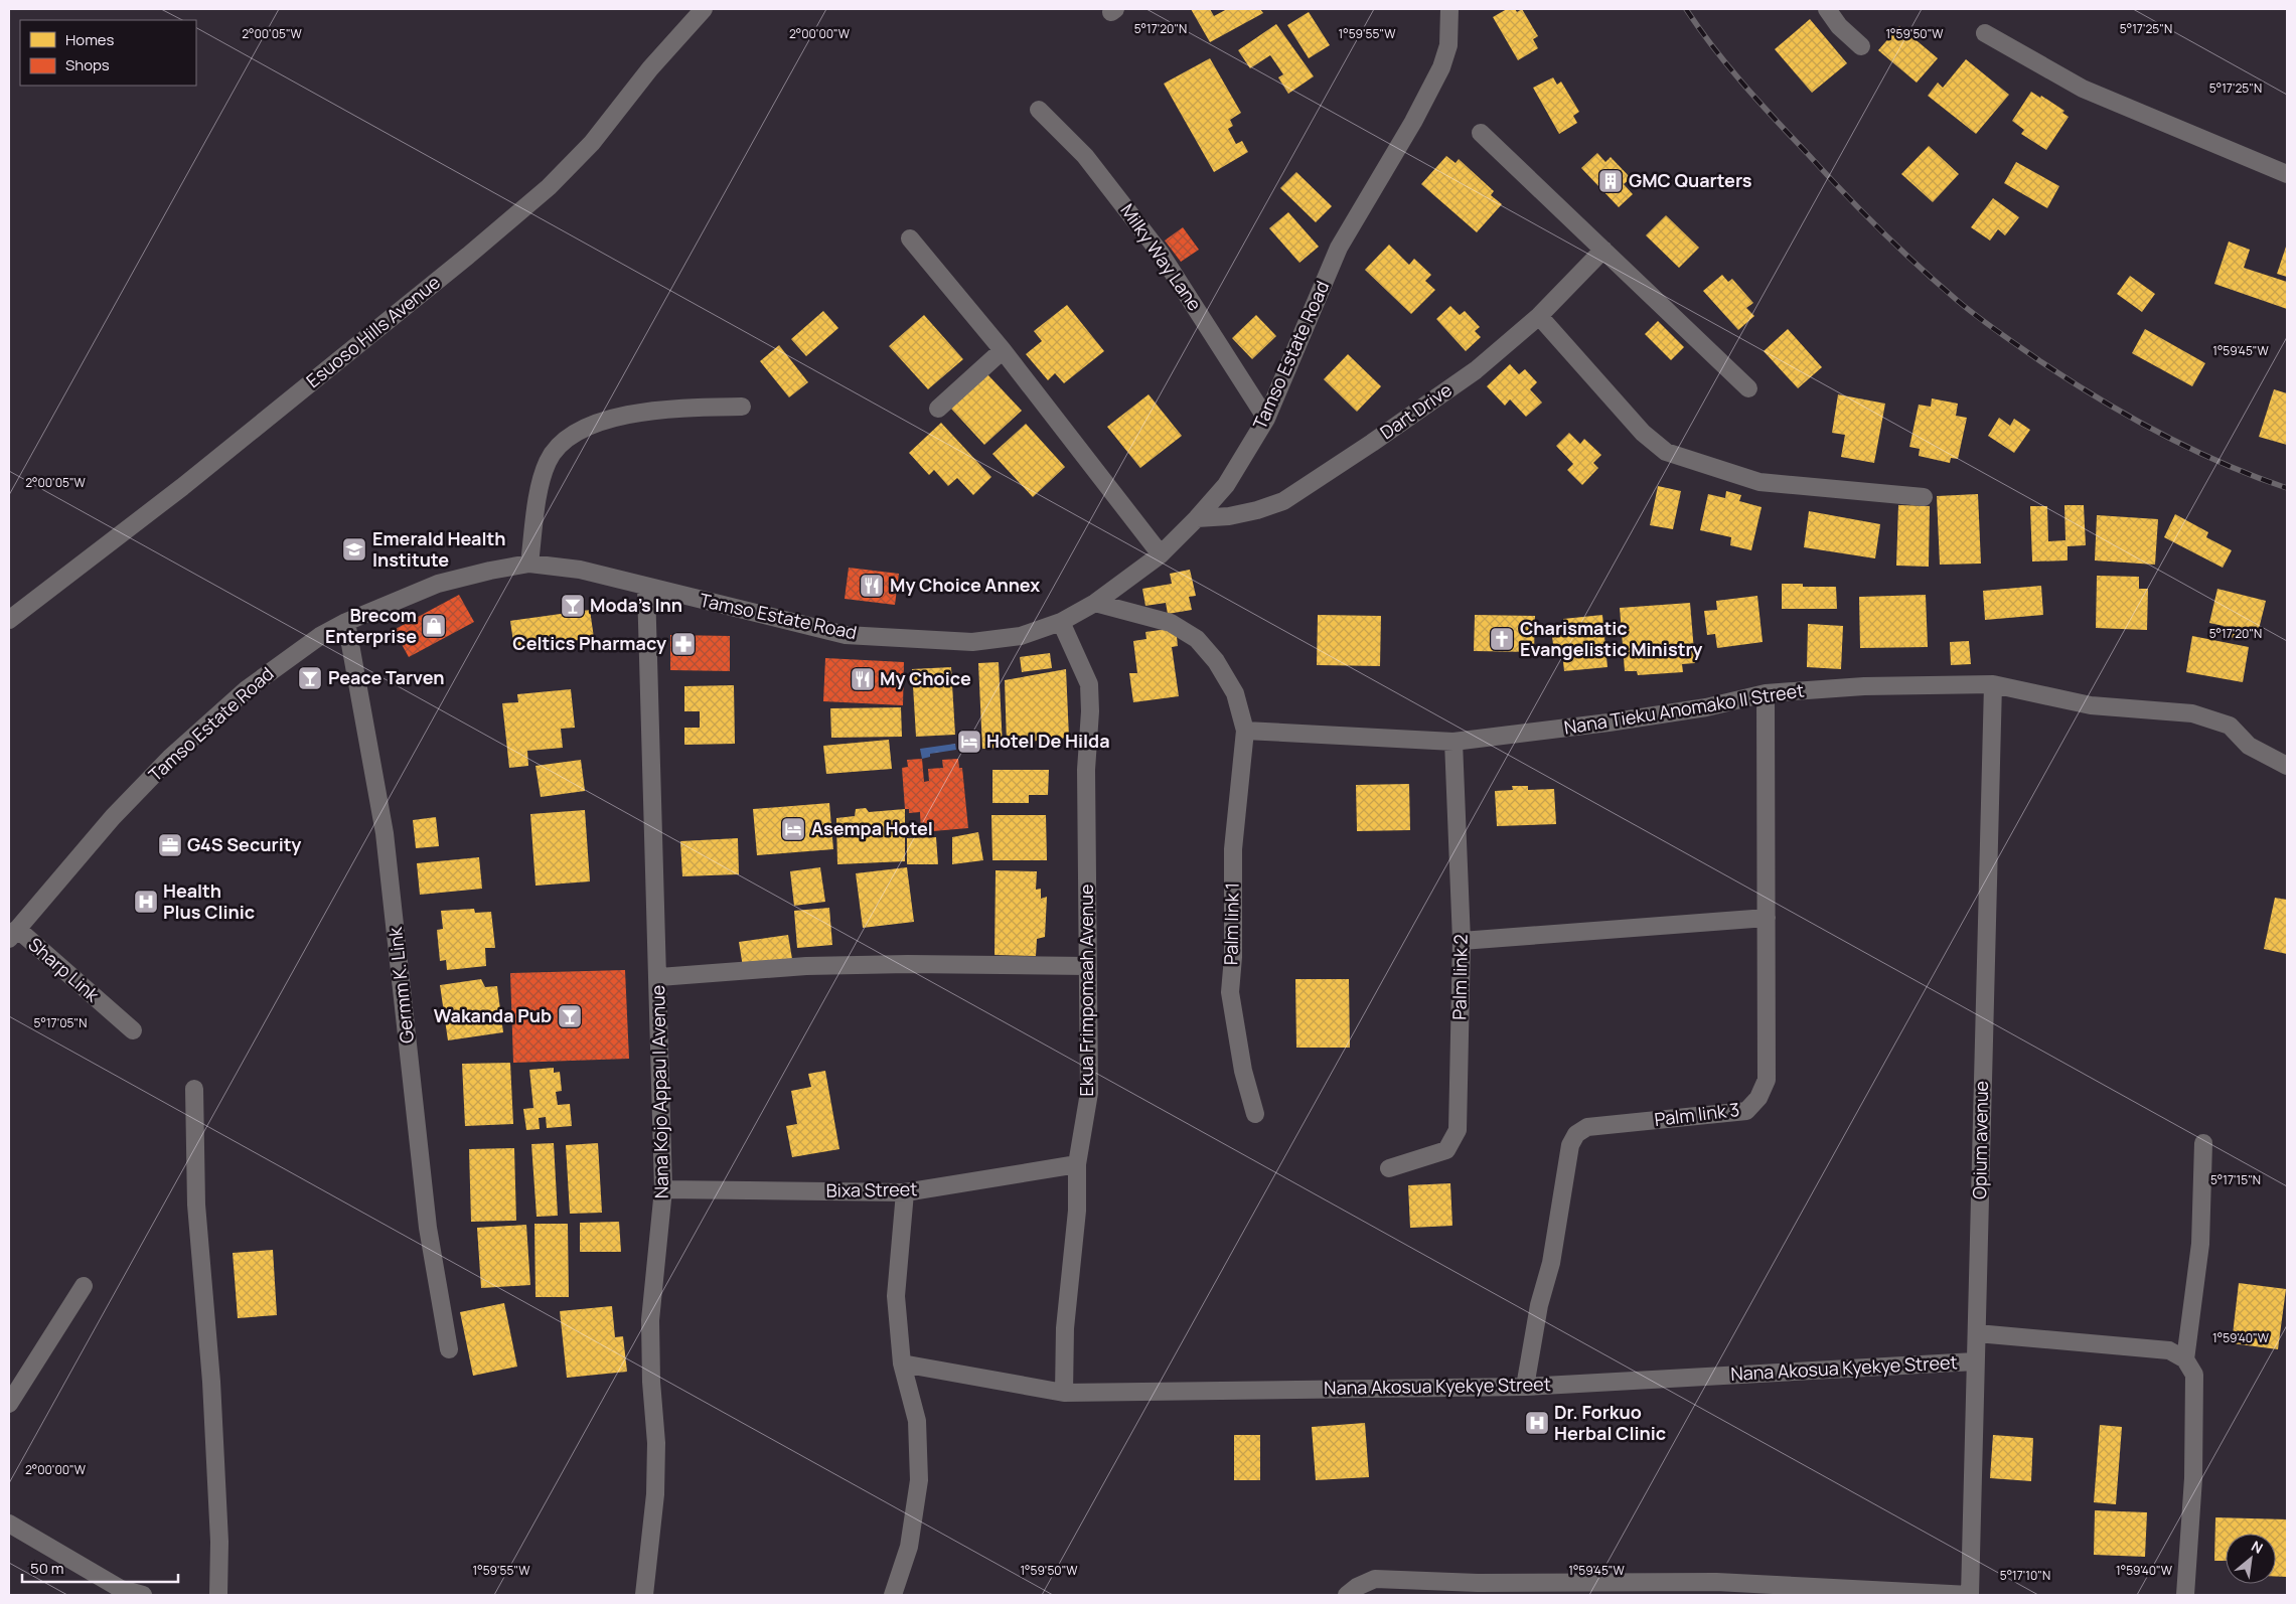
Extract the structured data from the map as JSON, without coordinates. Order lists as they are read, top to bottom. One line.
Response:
{"streets":{"street":["Milky Way Lane","Esuoso Hills Avenue","Tamso Estate Road","Dart Drive","Nana Tieku Anomako II Street","Palm link 1","Sharp Link","Palm link 2","Germm K. Link","Ekua Frimpomaah Avenue","Nana Kojo Appau I Avenue","Palm link 3","Opium avenue","Bixa Street","Nana Akosua Kyekye Street"]},"crossings":[["Milky Way Lane","Tamso Estate Road"],["Tamso Estate Road","Dart Drive"],["Tamso Estate Road","Sharp Link"],["Tamso Estate Road","Germm K. Link"],["Tamso Estate Road","Ekua Frimpomaah Avenue"],["Tamso Estate Road","Nana Kojo Appau I Avenue"],["Nana Tieku Anomako II Street","Palm link 1"],["Nana Tieku Anomako II Street","Palm link 2"],["Nana Tieku Anomako II Street","Palm link 3"],["Nana Tieku Anomako II Street","Opium avenue"],["Ekua Frimpomaah Avenue","Bixa Street"],["Ekua Frimpomaah Avenue","Nana Akosua Kyekye Street"],["Nana Kojo Appau I Avenue","Bixa Street"],["Palm link 3","Nana Akosua Kyekye Street"],["Opium avenue","Nana Akosua Kyekye Street"]],"places":{"building":["GMC Quarters"],"school or university":["Emerald Health Institute"],"restaurant":["My Choice Annex","My Choice"],"bar":["Moda's Inn","Peace Tarven","Wakanda Pub"],"shop":["Brecom Enterprise"],"church":["Charismatic Evangelistic Ministry"],"pharmacy":["Celtics Pharmacy"],"hotel":["Hotel De Hilda","Asempa Hotel"],"office":["G4S Security"],"hospital":["Health Plus Clinic","Dr. Forkuo Herbal Clinic"]},"legend":["Homes","Shops"],"scale_bar":"50 m","north":"top right","coordinates":["5°17'20\"N","5°17'25\"N","2°00'05\"W","2°00'00\"W","1°59'55\"W","1°59'50\"W","1°59'45\"W","5°17'05\"N","5°17'15\"N","1°59'40\"W","5°17'10\"N"]}
